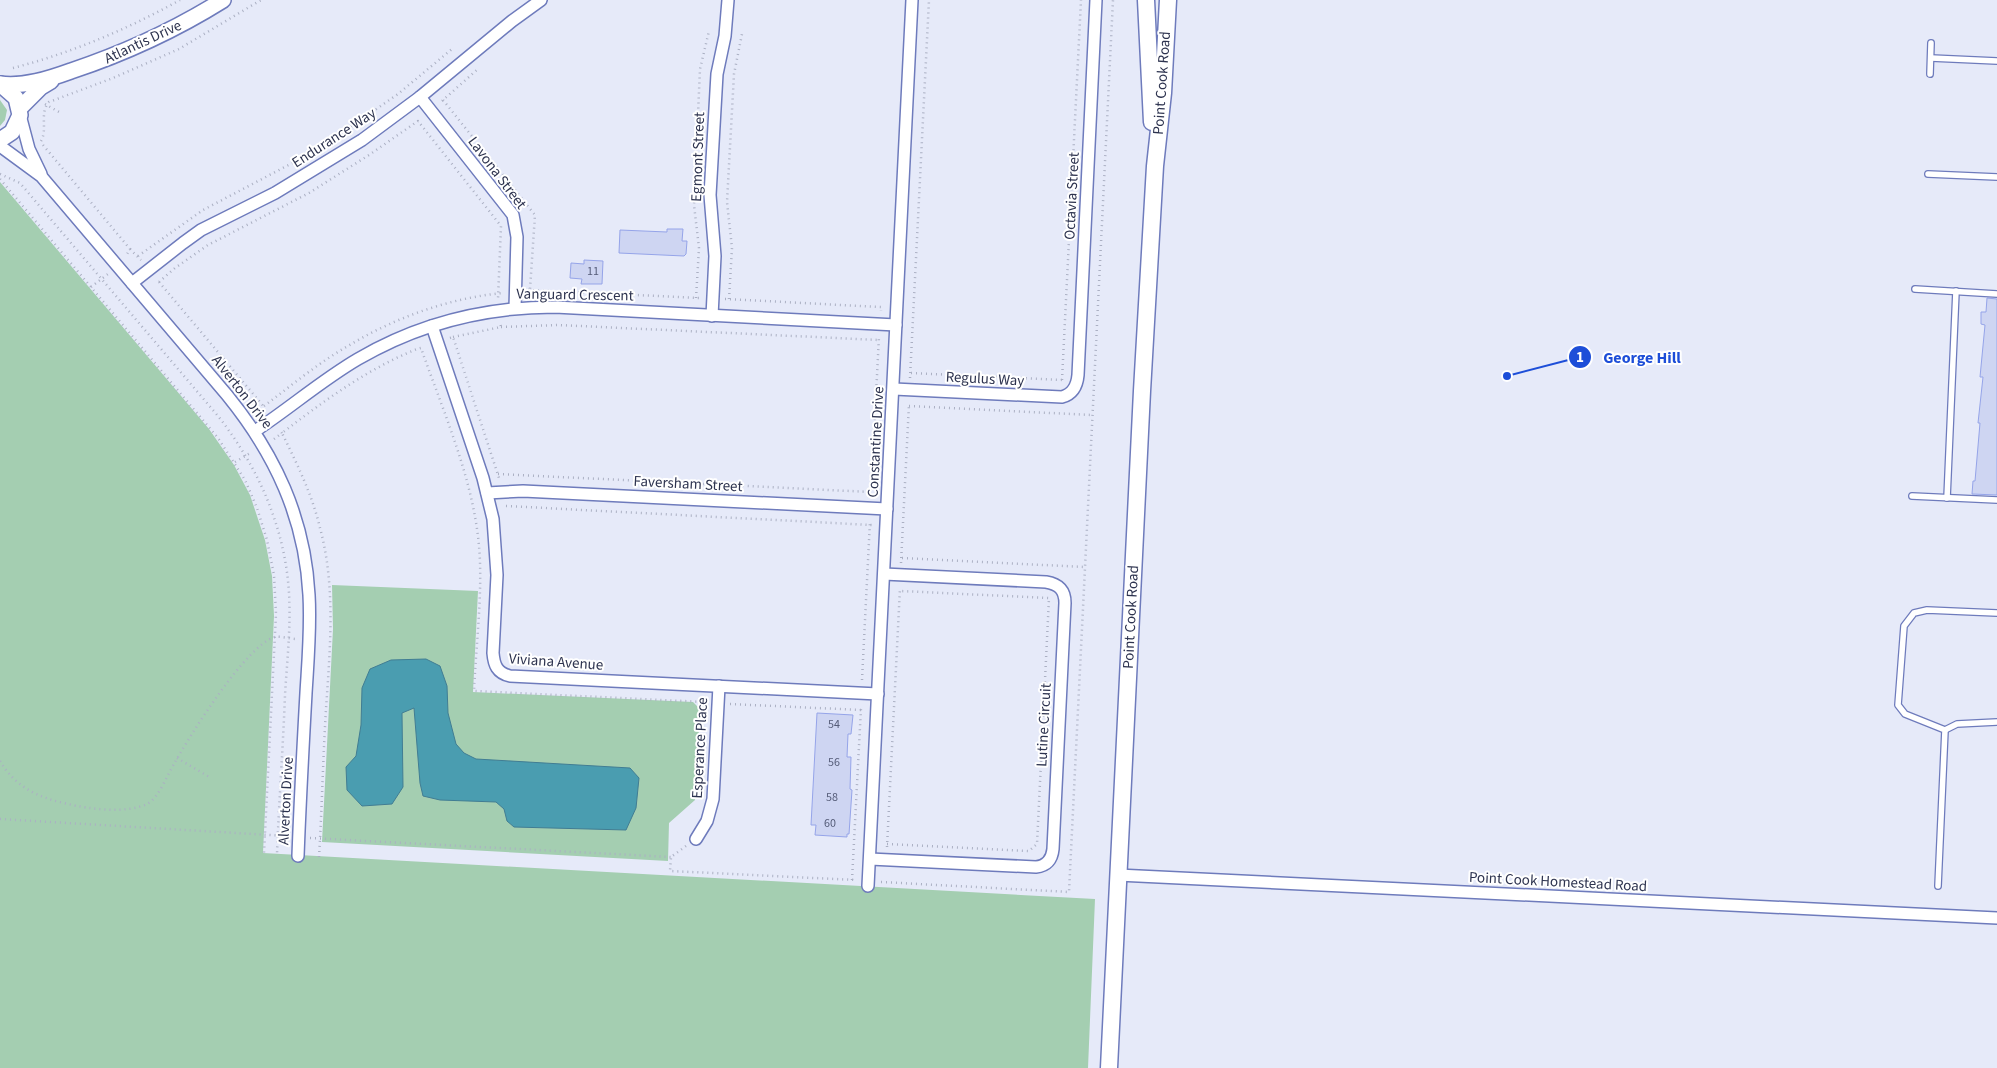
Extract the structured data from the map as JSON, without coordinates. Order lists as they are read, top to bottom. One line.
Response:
{"streets":{"main road":["Point Cook Road"],"street":["Atlantis Drive","Endurance Way","Egmont Street","Lavona Street","Octavia Street","Vanguard Crescent","Regulus Way","Alverton Drive","Constantine Drive","Faversham Street","Viviana Avenue","Lutine Circuit","Esperance Place","Point Cook Homestead Road"]},"crossings":[["Atlantis Drive","Alverton Drive"],["Point Cook Road","Point Cook Homestead Road"],["Endurance Way","Lavona Street"],["Endurance Way","Alverton Drive"],["Egmont Street","Vanguard Crescent"],["Lavona Street","Vanguard Crescent"],["Octavia Street","Regulus Way"],["Vanguard Crescent","Alverton Drive"],["Vanguard Crescent","Constantine Drive"],["Vanguard Crescent","Viviana Avenue"],["Regulus Way","Constantine Drive"],["Constantine Drive","Faversham Street"],["Constantine Drive","Viviana Avenue"],["Constantine Drive","Lutine Circuit"],["Faversham Street","Viviana Avenue"],["Viviana Avenue","Esperance Place"]],"places":["George Hill"],"house_numbers":["11","54","56","58","60"]}
